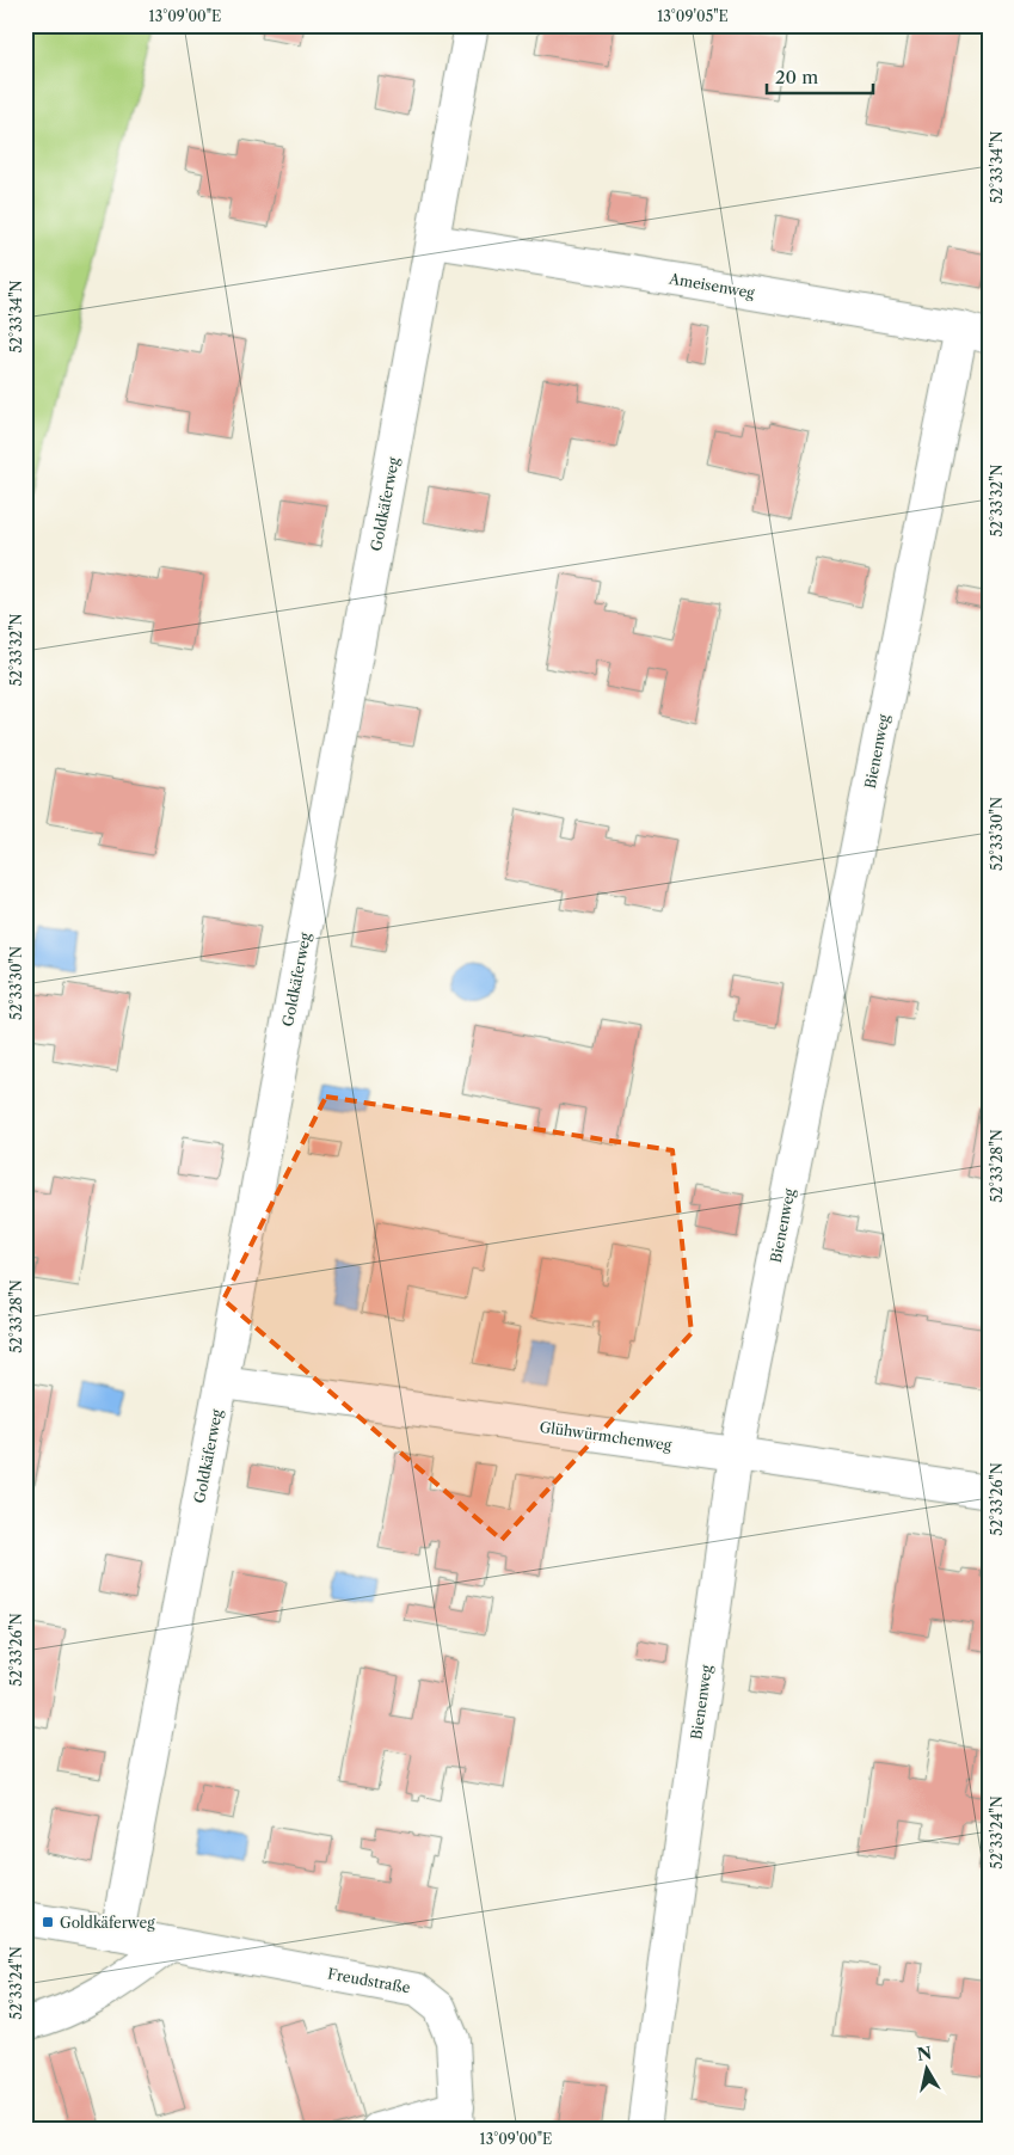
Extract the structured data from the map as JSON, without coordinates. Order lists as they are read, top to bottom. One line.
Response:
{"streets":{"street":["Ameisenweg","Goldkäferweg","Bienenweg","Glühwürmchenweg","Freudstraße"]},"crossings":[["Ameisenweg","Goldkäferweg"],["Ameisenweg","Bienenweg"],["Goldkäferweg","Glühwürmchenweg"],["Goldkäferweg","Freudstraße"],["Bienenweg","Glühwürmchenweg"]],"places":{"transit":["Goldkäferweg"]},"scale_bar":"20 m","north":"top","coordinates":["13°09'00\"E","13°09'05\"E","52°33'34\"N","52°33'32\"N","52°33'30\"N","52°33'28\"N","52°33'26\"N","52°33'24\"N"]}
